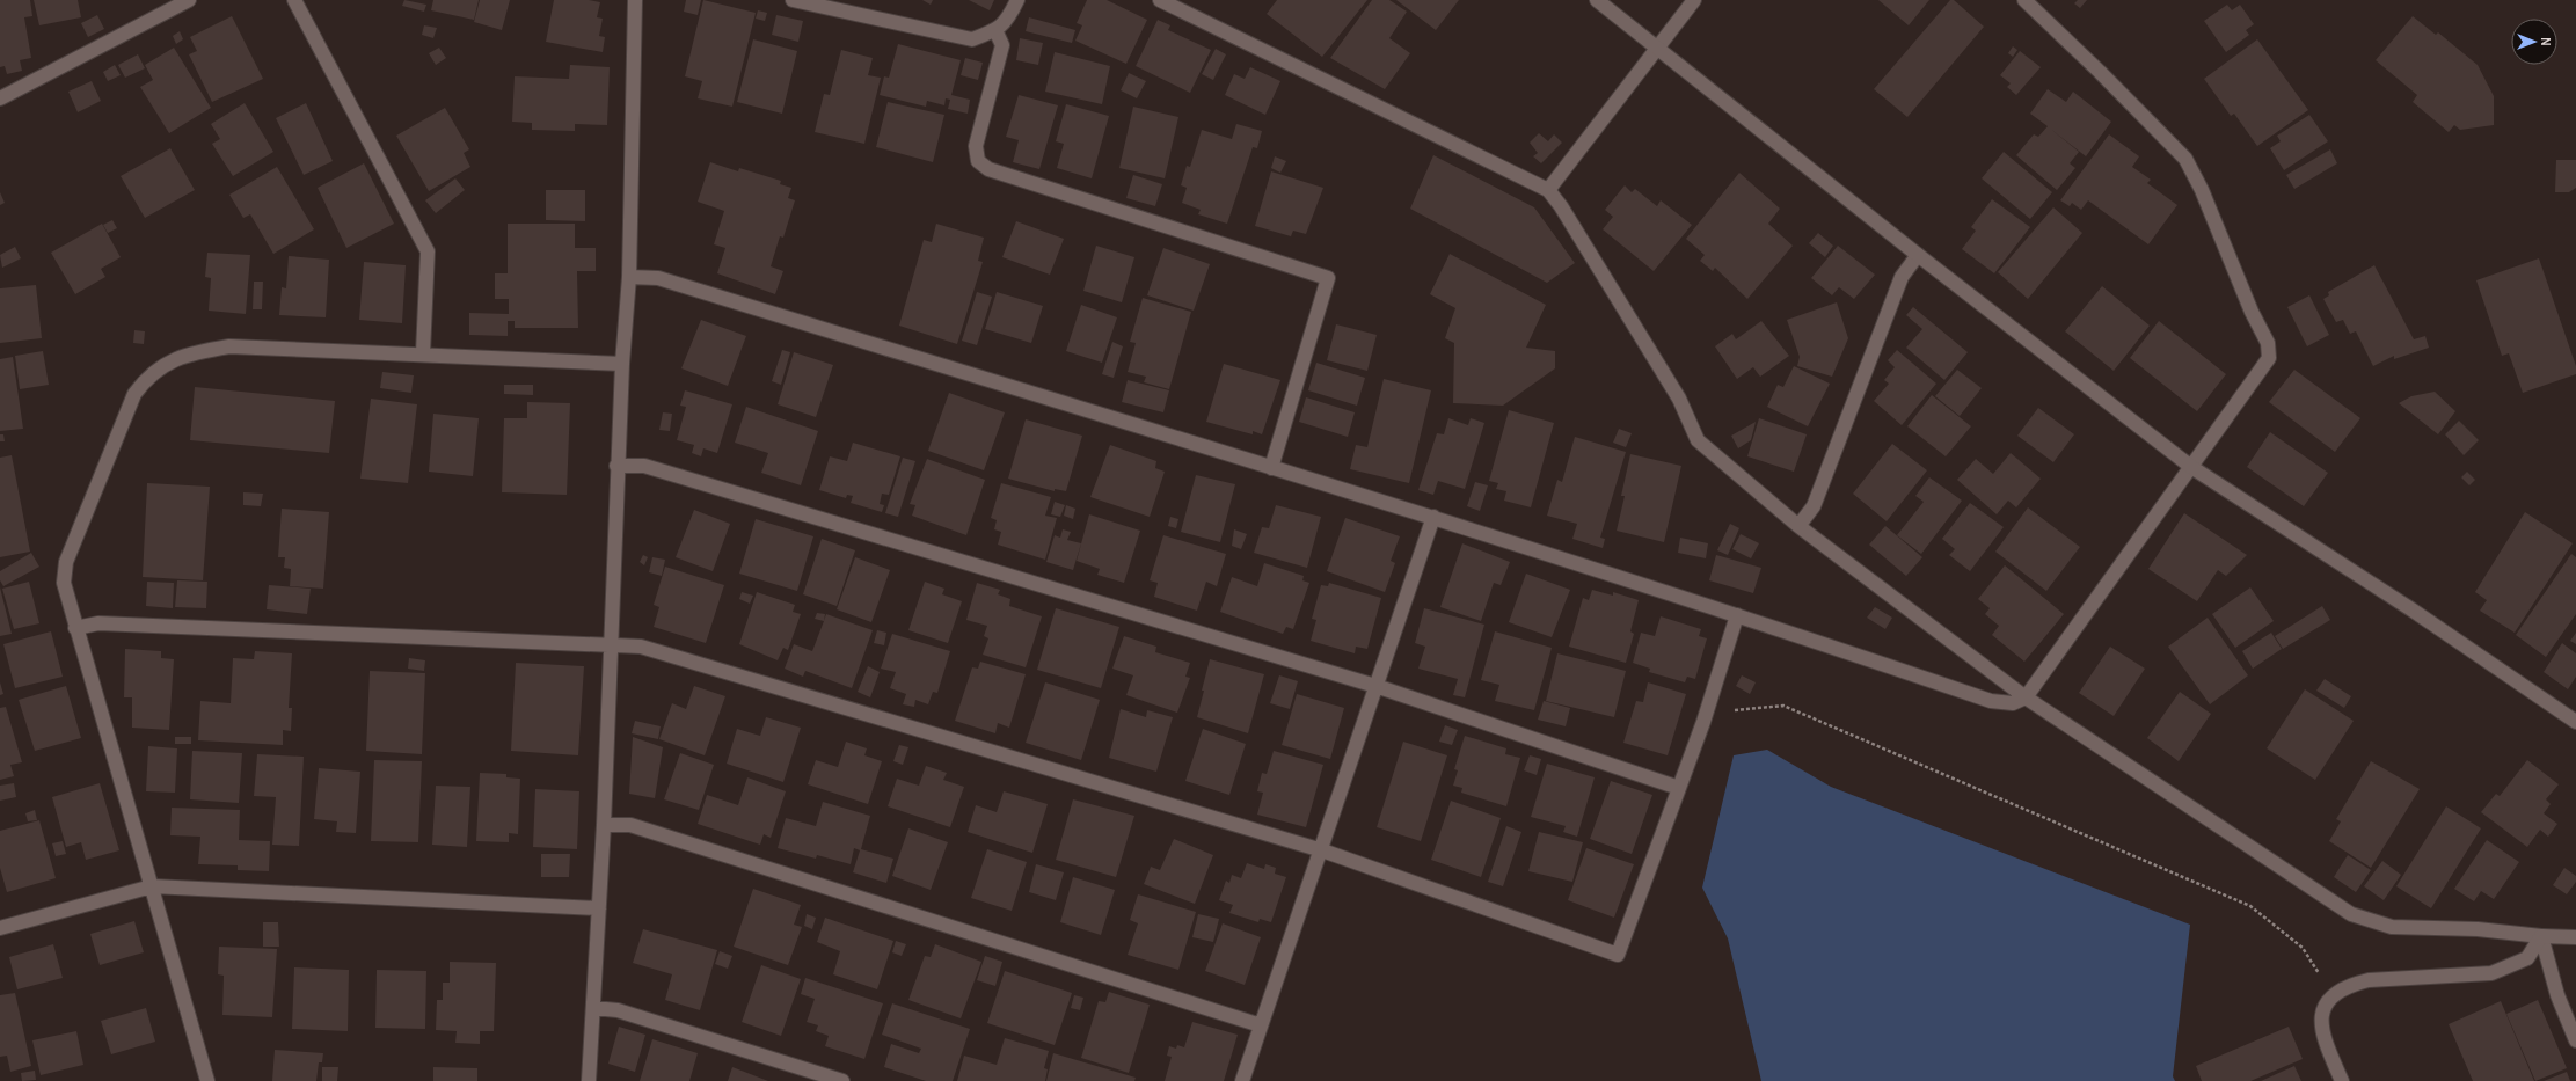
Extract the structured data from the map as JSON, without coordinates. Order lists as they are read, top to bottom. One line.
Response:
{"north":"right"}
